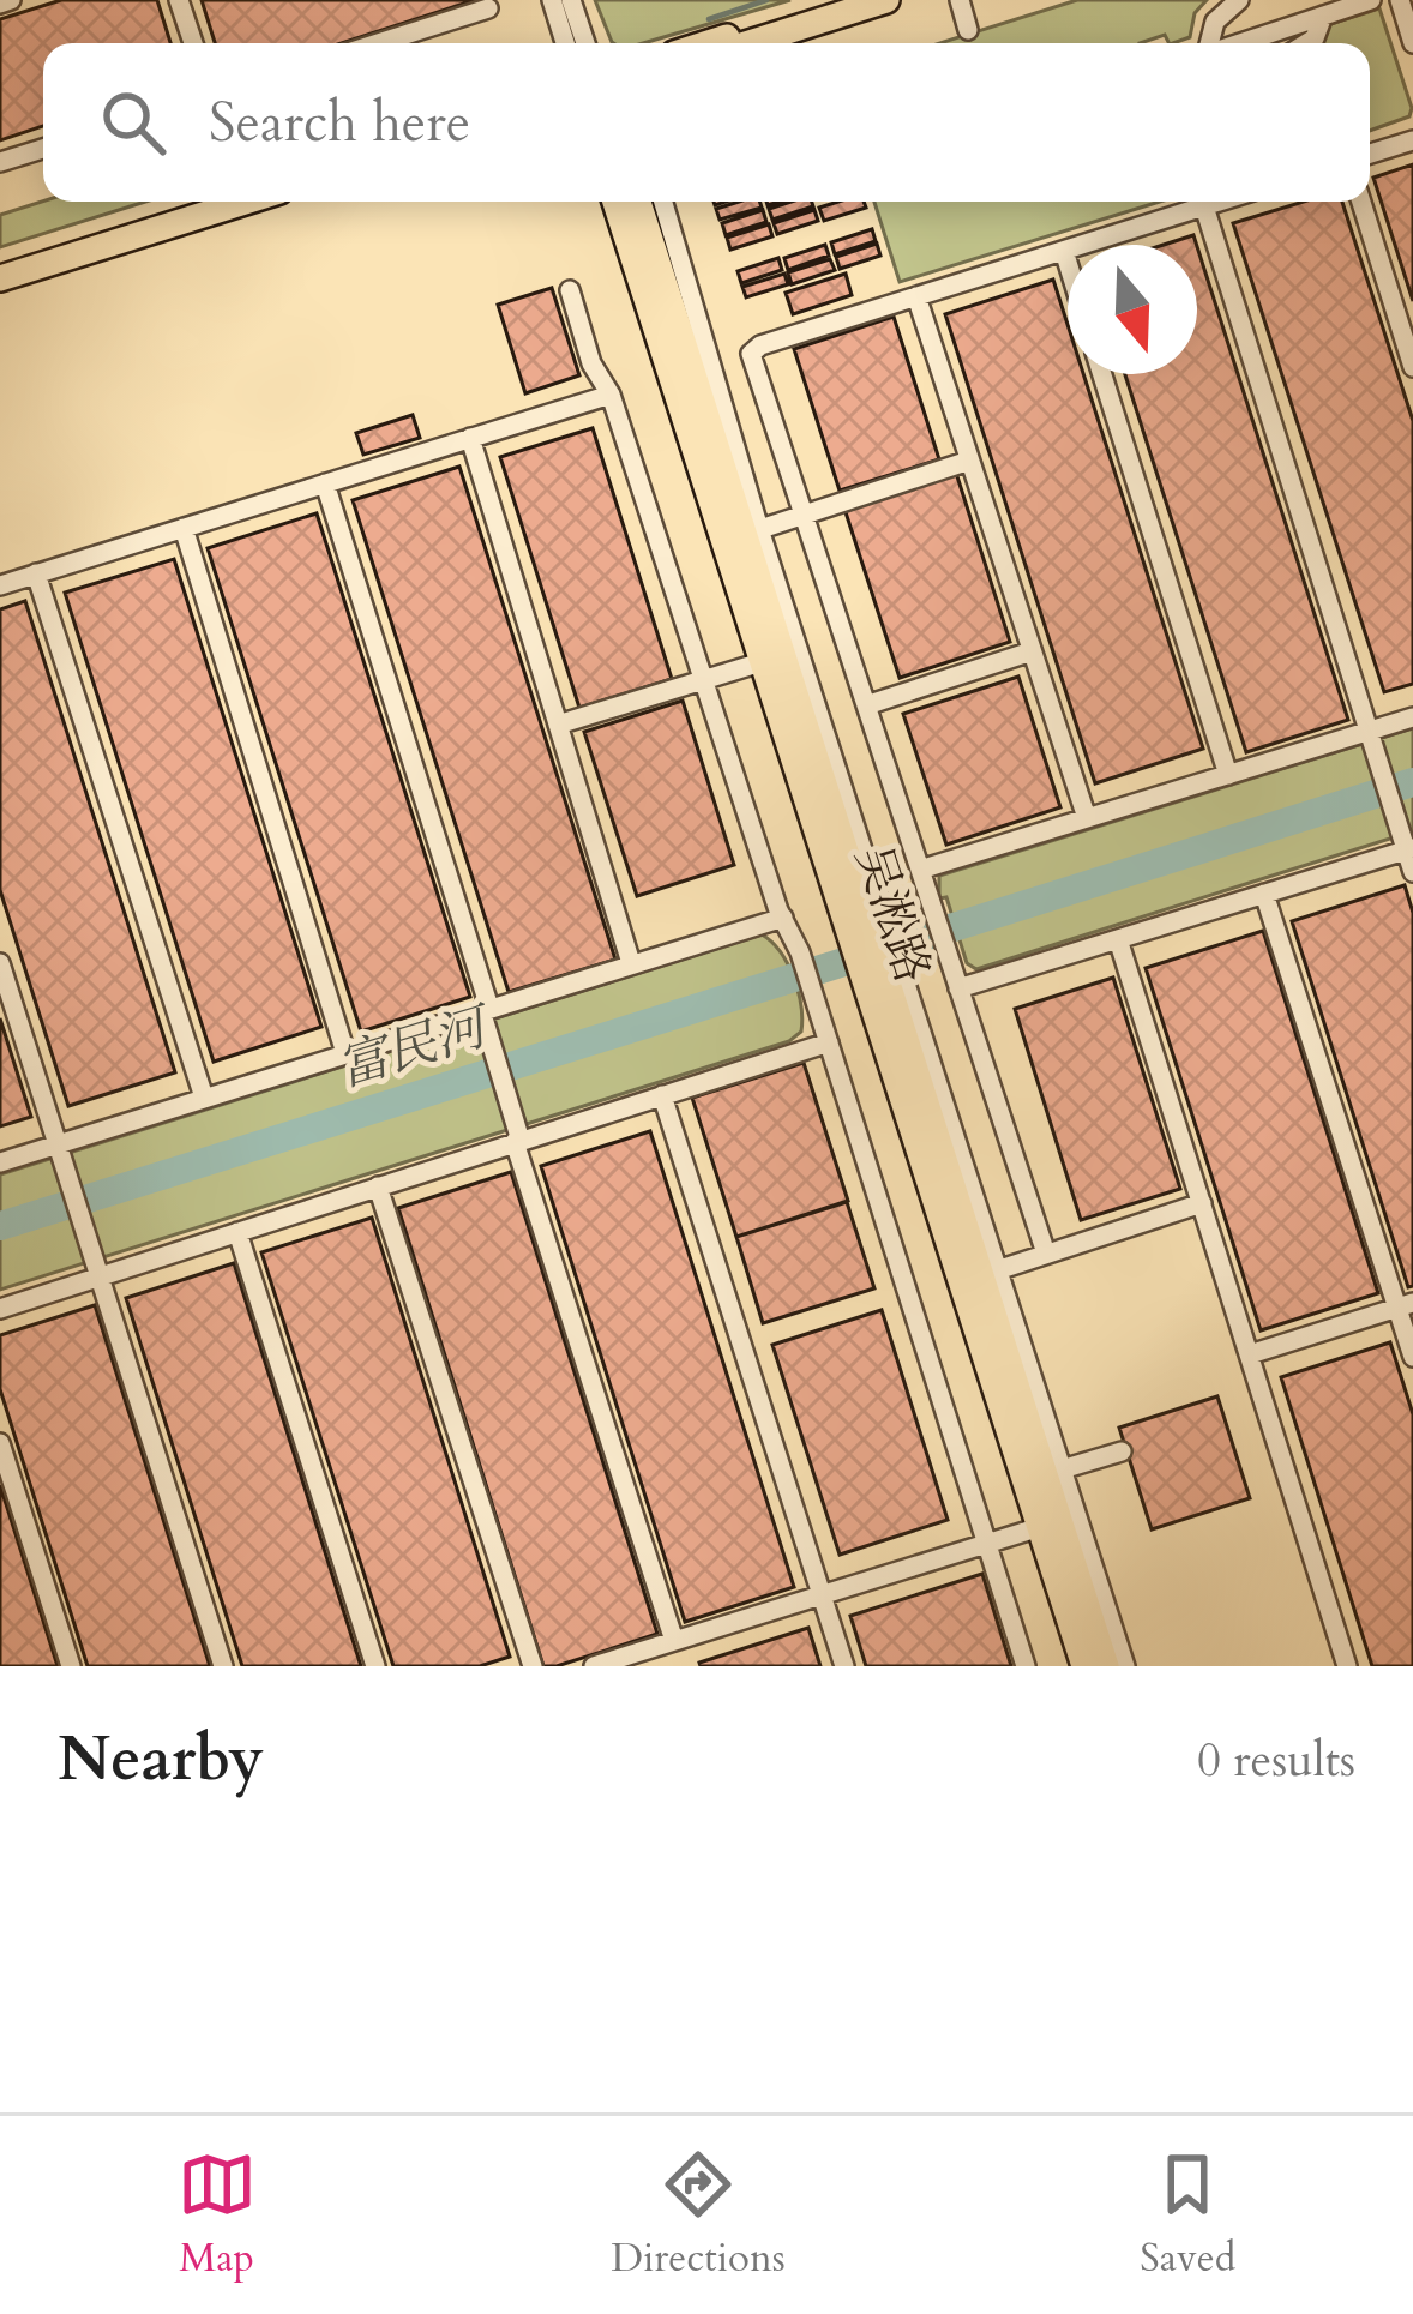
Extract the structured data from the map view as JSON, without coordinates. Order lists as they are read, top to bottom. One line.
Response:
{"streets":{"main road":["吴淞路"]},"water":["富民河"],"north":"bottom","page":{"search":"Search here","heading":["Nearby","0 results"],"nav":["Map","Directions","Saved"]}}
